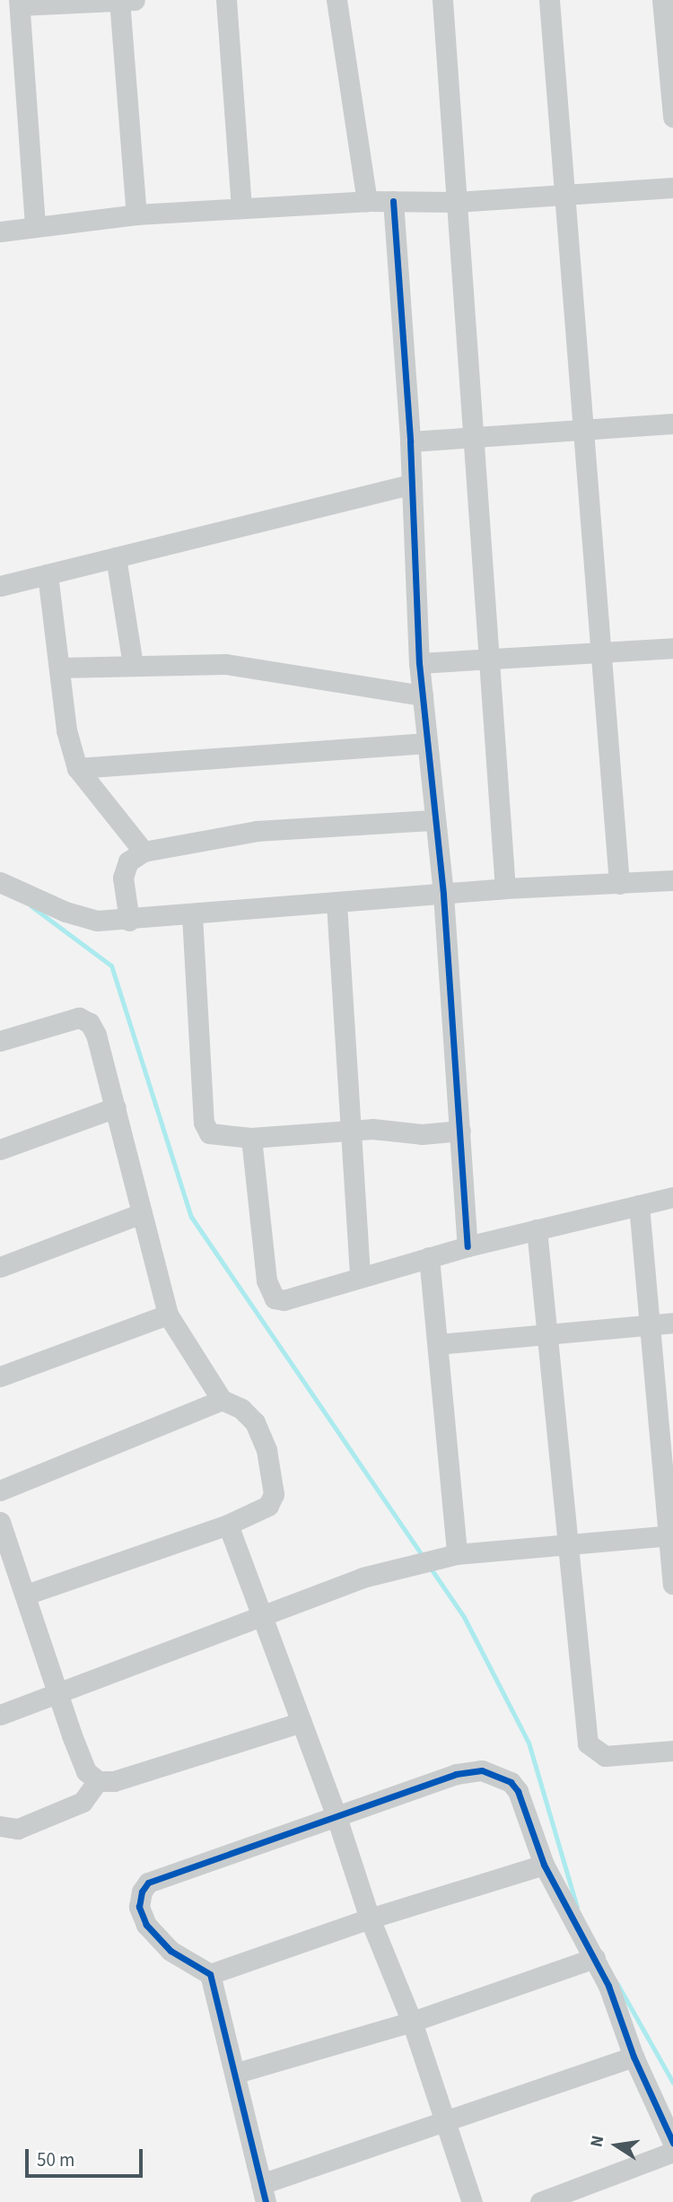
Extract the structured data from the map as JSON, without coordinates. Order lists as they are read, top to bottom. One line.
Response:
{"scale_bar":"50 m","north":"left"}
